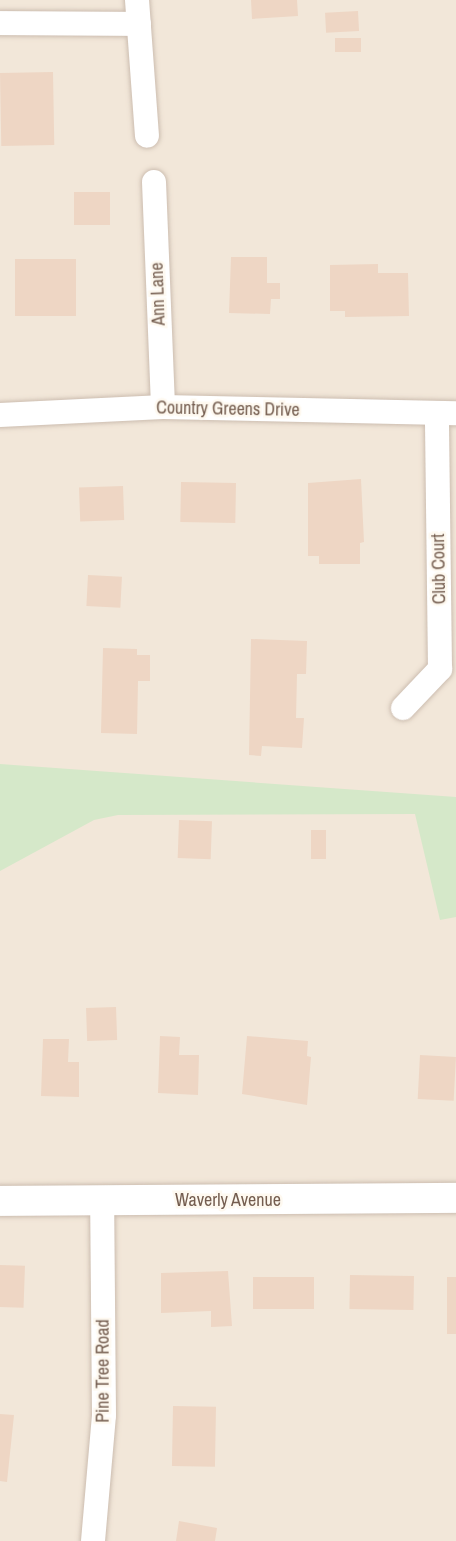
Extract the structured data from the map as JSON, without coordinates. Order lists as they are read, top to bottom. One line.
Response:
{"streets":{"street":["Ann Lane","Country Greens Drive","Club Court","Waverly Avenue","Pine Tree Road"]},"crossings":[["Ann Lane","Country Greens Drive"],["Country Greens Drive","Club Court"],["Waverly Avenue","Pine Tree Road"]]}
